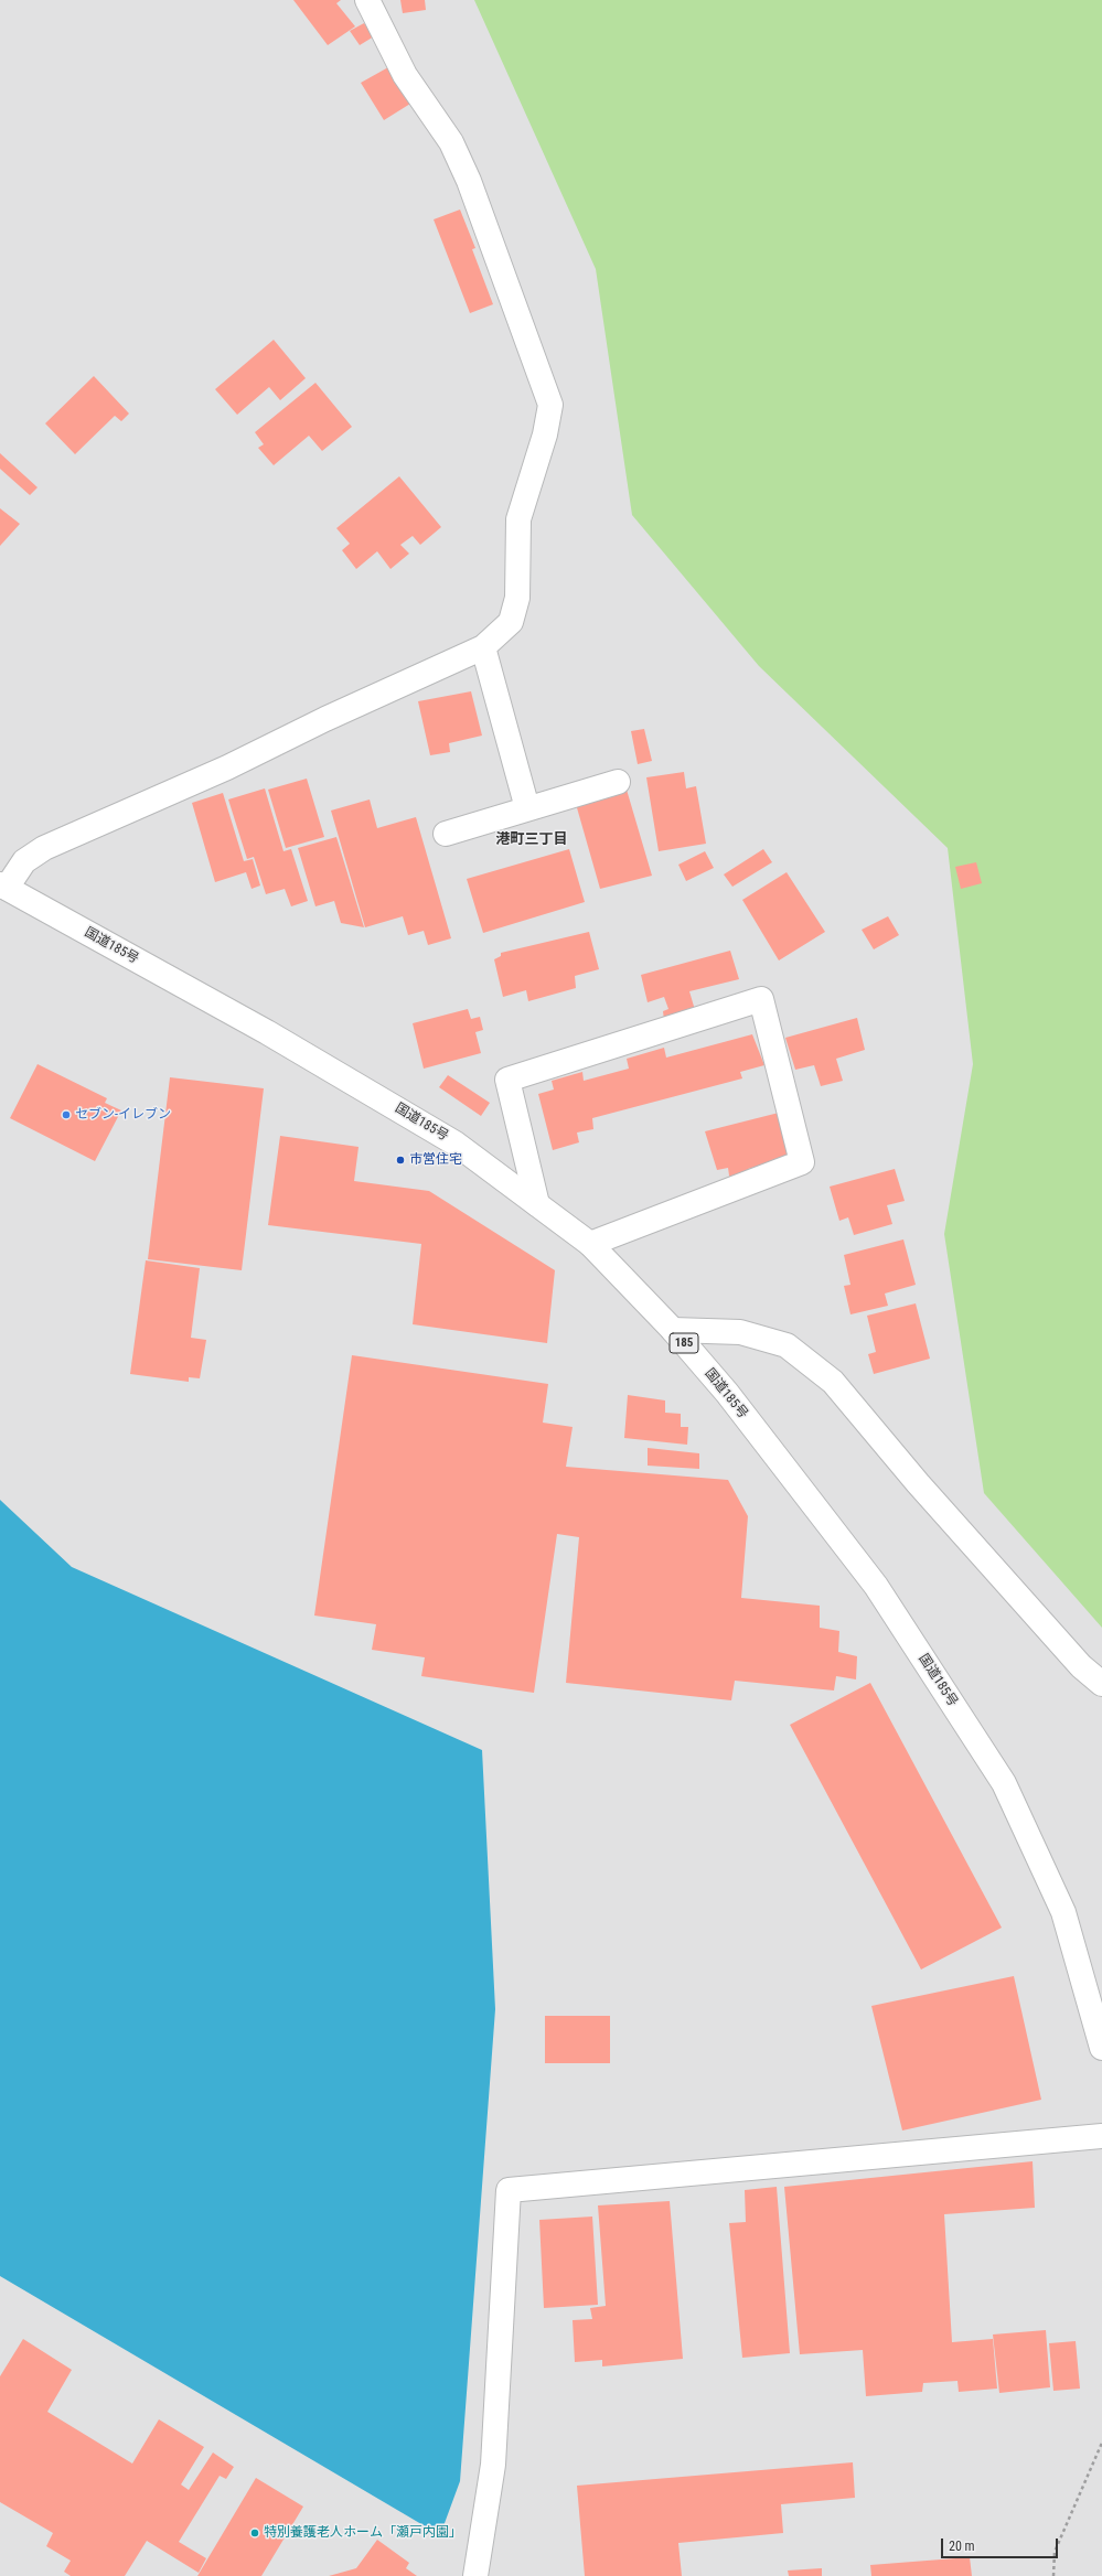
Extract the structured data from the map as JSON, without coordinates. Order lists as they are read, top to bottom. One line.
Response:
{"streets":{"main road":["国道185号","185"]},"districts":["港町三丁目"],"places":["セブン-イレブン","市営住宅","特別養護老人ホーム「瀬戸内園」"],"scale_bar":"20 m"}
